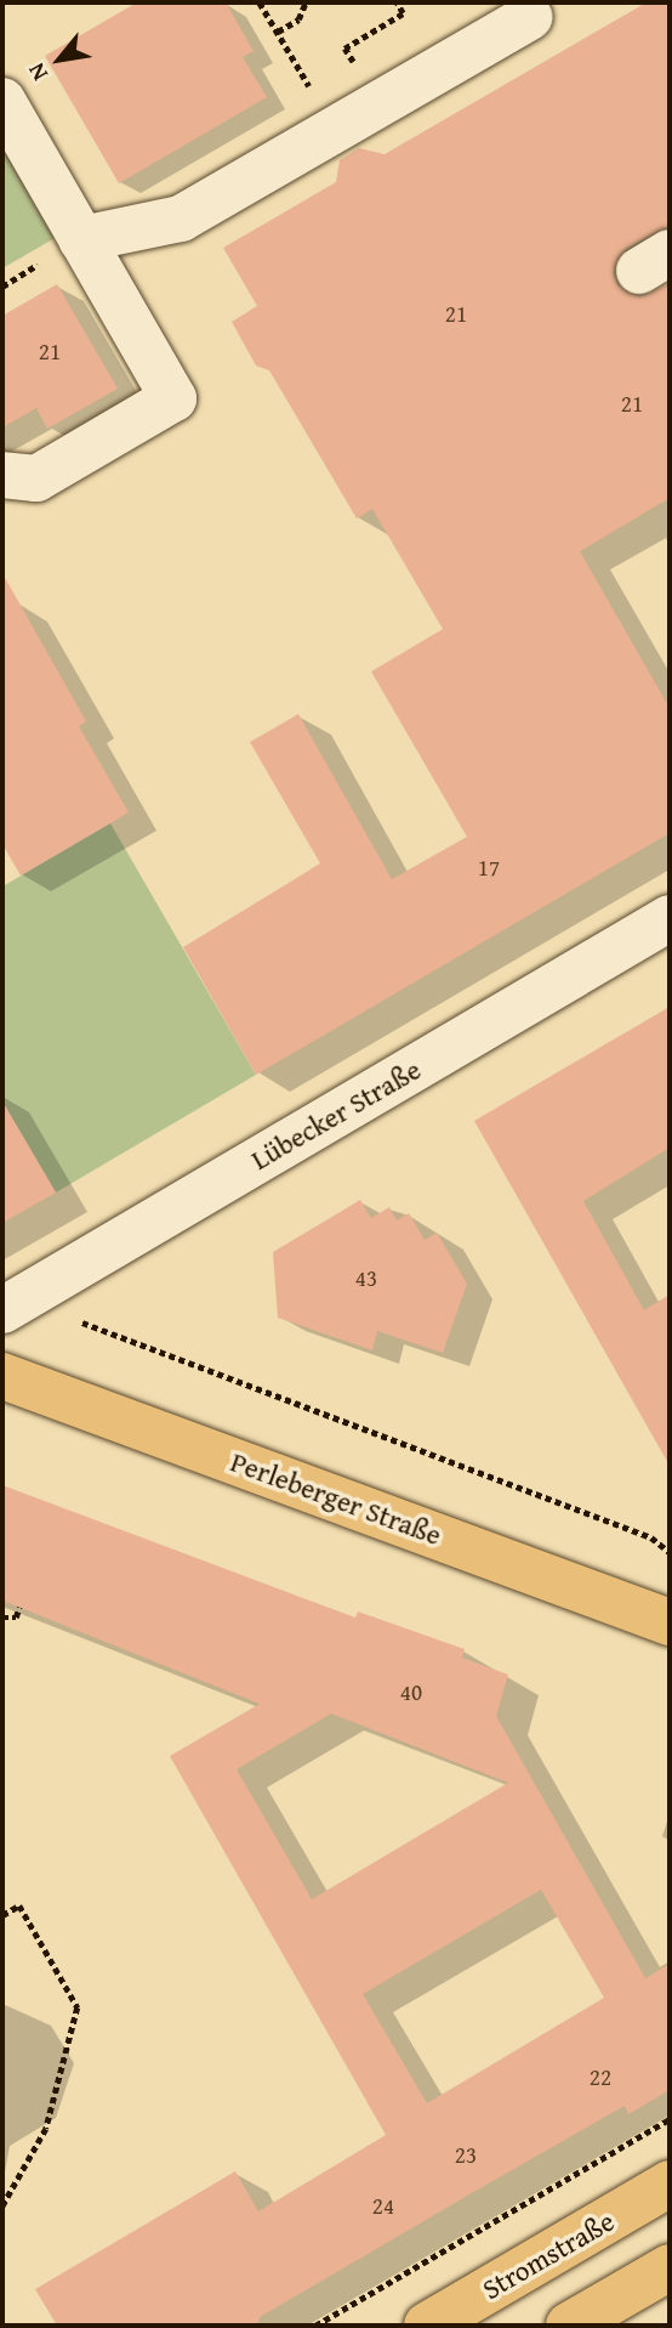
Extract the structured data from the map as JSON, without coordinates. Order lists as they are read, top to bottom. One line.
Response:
{"streets":{"main road":["Perleberger Straße","Stromstraße"],"street":["Lübecker Straße"]},"house_numbers":["21","21","21","17","43","40","22","23","24"],"north":"bottom left"}
